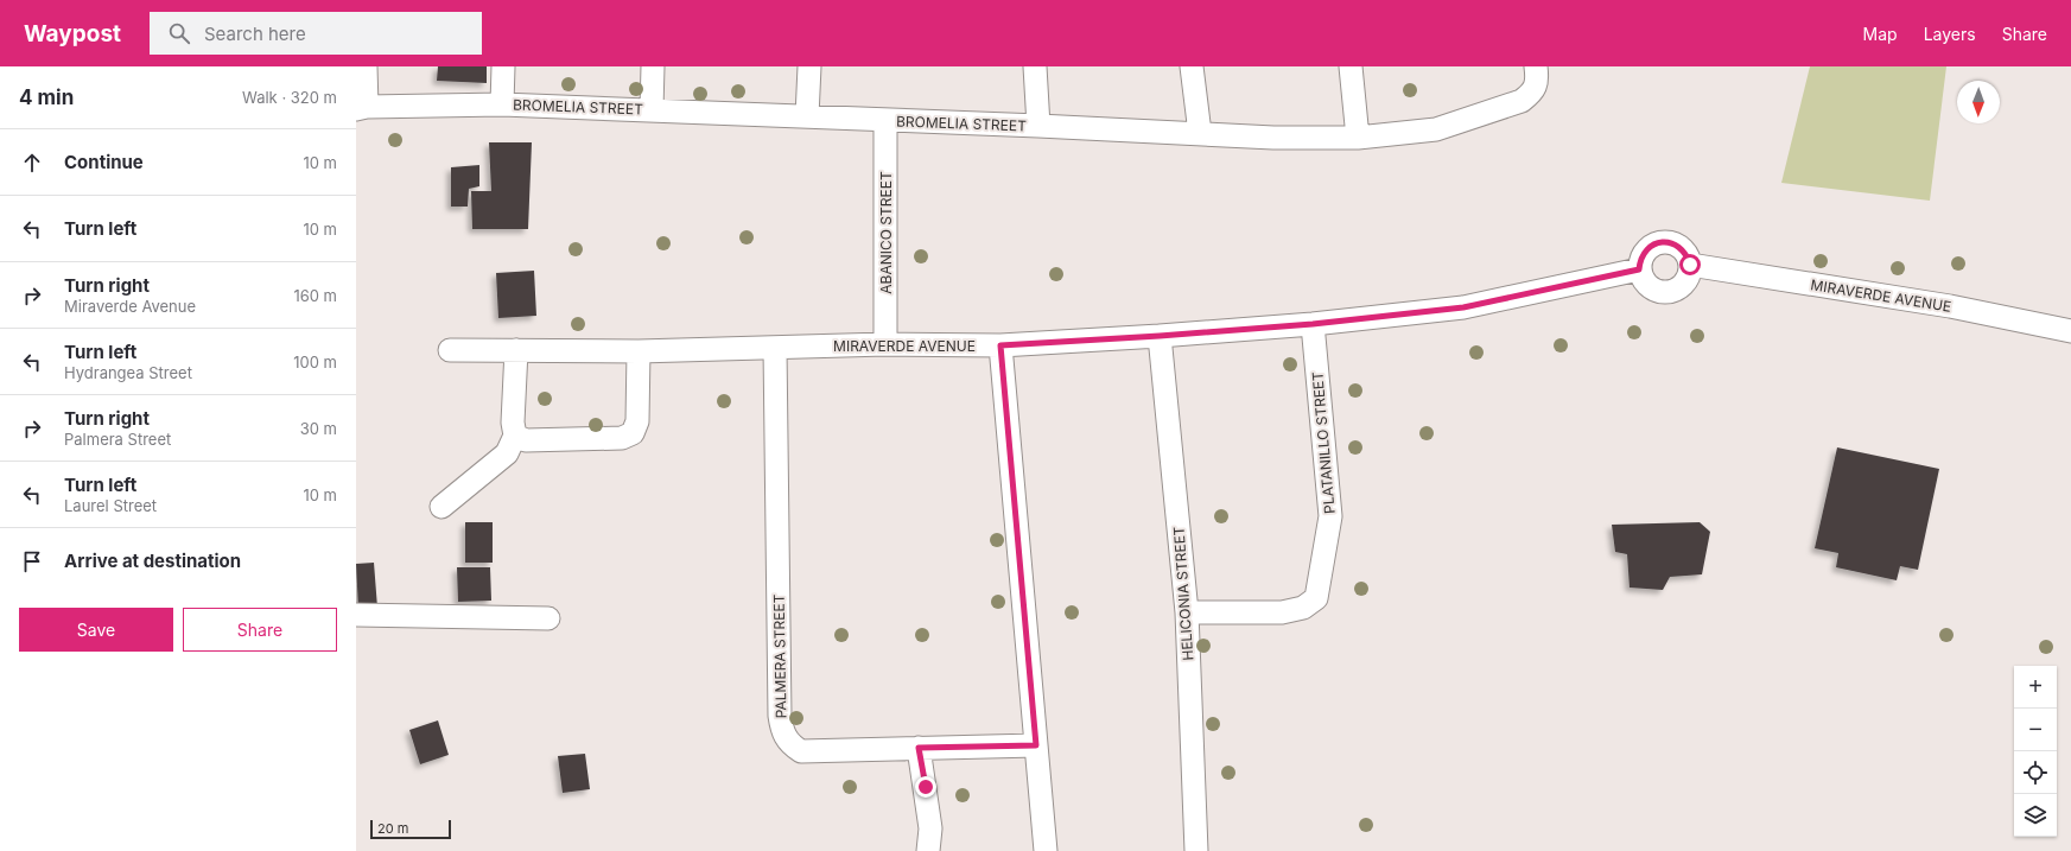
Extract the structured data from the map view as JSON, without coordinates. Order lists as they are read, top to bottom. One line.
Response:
{"streets":{"street":["BROMELIA STREET","ABANICO STREET","MIRAVERDE AVENUE","PLATANILLO STREET","HELICONIA STREET","PALMERA STREET"]},"crossings":[["BROMELIA STREET","ABANICO STREET"],["ABANICO STREET","MIRAVERDE AVENUE"],["MIRAVERDE AVENUE","PLATANILLO STREET"],["MIRAVERDE AVENUE","HELICONIA STREET"],["MIRAVERDE AVENUE","PALMERA STREET"],["PLATANILLO STREET","HELICONIA STREET"]],"scale_bar":"20 m","north":"bottom","page":{"header":"Waypost","search":"Search here","nav":["Map","Layers","Share"],"heading":["4 min","Walk · 320 m"],"list":[["Continue","10 m"],["Turn left","10 m"],["Turn right","Miraverde Avenue","160 m"],["Turn left","Hydrangea Street","100 m"],["Turn right","Palmera Street","30 m"],["Turn left","Laurel Street","10 m"],"Arrive at destination"],"buttons":["Save","Share"],"map_buttons":["+","−"],"scale":"20 m"}}
